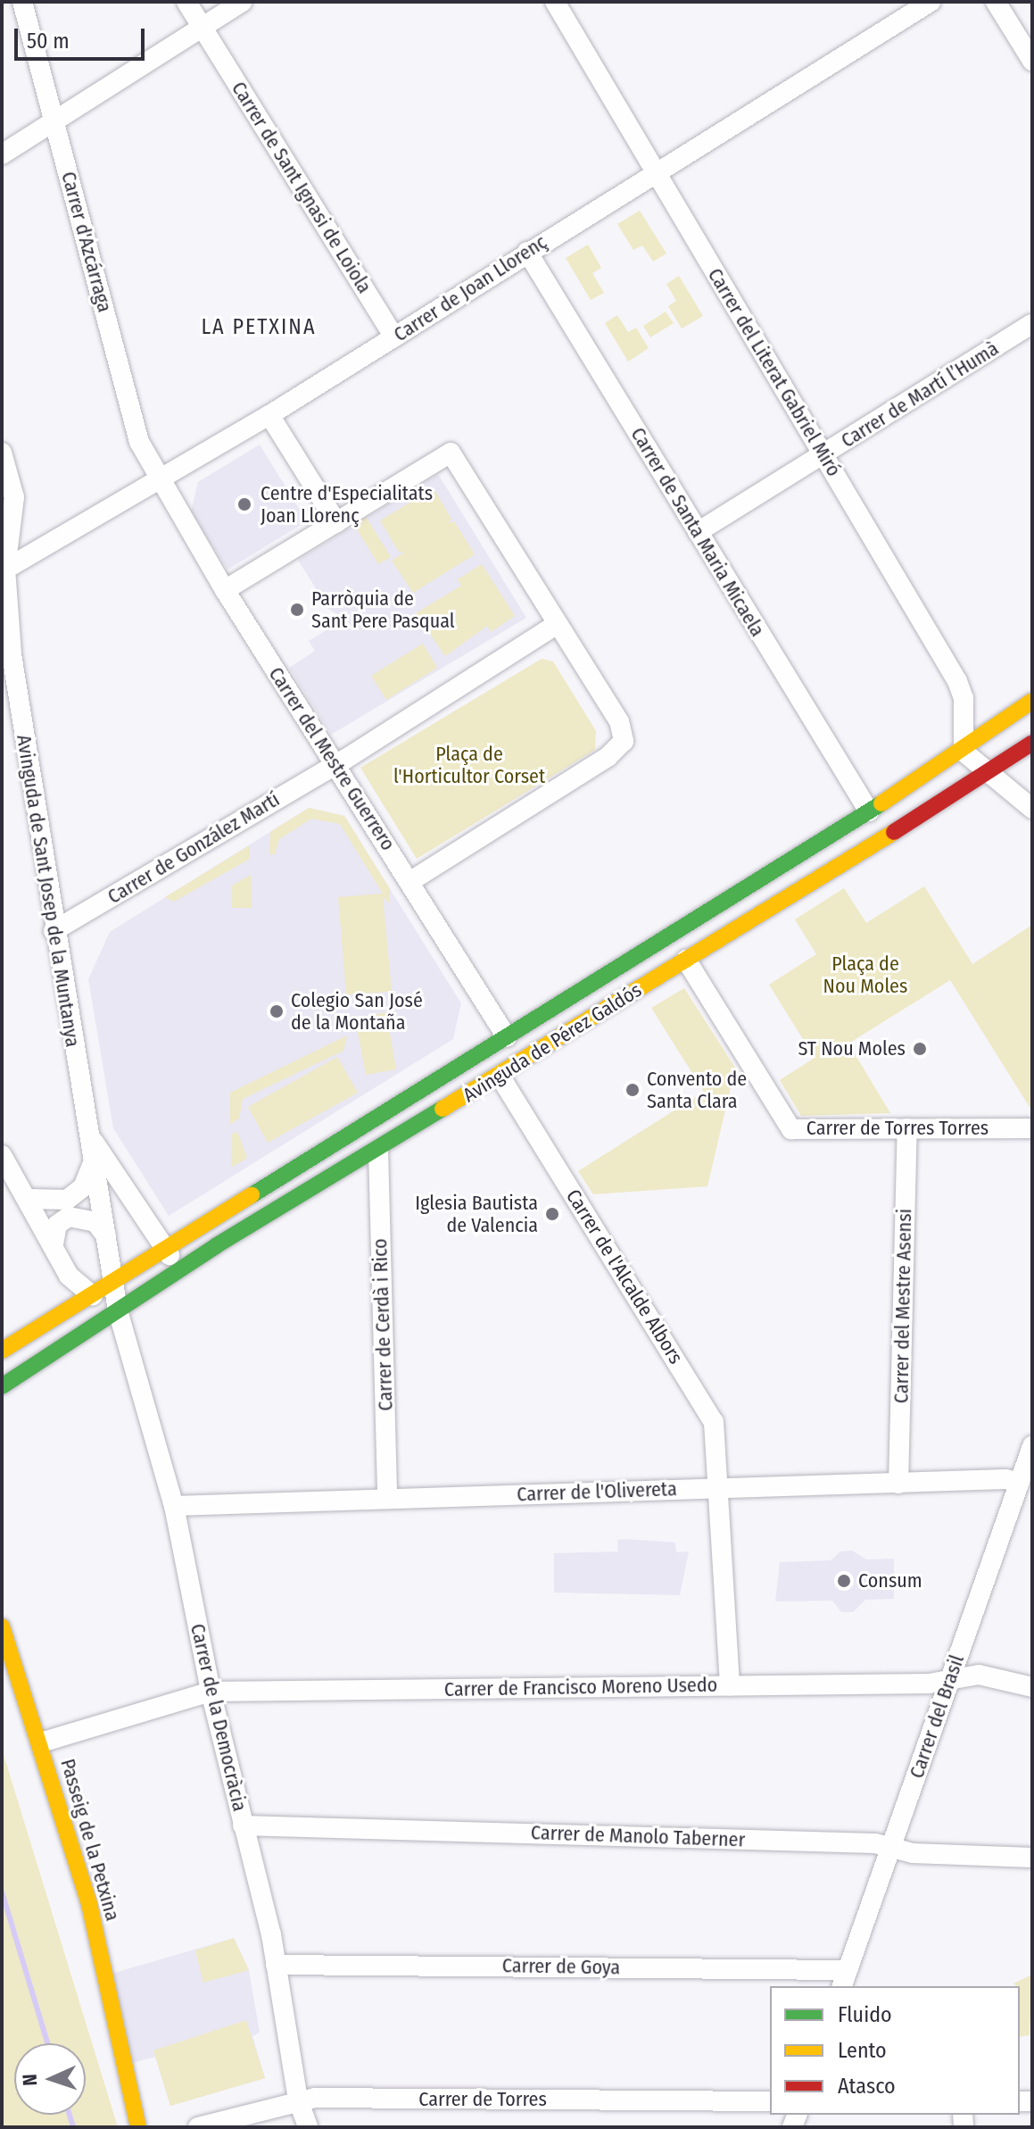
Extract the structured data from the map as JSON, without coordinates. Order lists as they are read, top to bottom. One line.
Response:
{"streets":{"main road":["Avinguda de Pérez Galdós","Passeig de la Petxina"],"street":["Carrer de Sant Ignasi de Loiola","Carrer d'Azcárraga","Carrer de Joan Llorenç","Carrer del Literat Gabriel Miró","Carrer de Martí l’Humà","Carrer de Santa Maria Micaela","Carrer del Mestre Guerrero","Carrer de González Martí","Avinguda de Sant Josep de la Muntanya","Carrer de Torres Torres","Carrer de l'Alcalde Albors","Carrer del Mestre Asensi","Carrer de Cerdà i Rico","Carrer de l'Olivereta","Carrer de Francisco Moreno Usedo","Carrer del Brasil","Carrer de la Democràcia","Carrer de Manolo Taberner","Carrer de Goya","Carrer de Torres"]},"crossings":[["Carrer de Sant Ignasi de Loiola","Carrer de Joan Llorenç"],["Carrer d'Azcárraga","Carrer de Joan Llorenç"],["Carrer d'Azcárraga","Carrer del Mestre Guerrero"],["Carrer de Joan Llorenç","Carrer del Literat Gabriel Miró"],["Carrer de Joan Llorenç","Carrer de Santa Maria Micaela"],["Carrer de Joan Llorenç","Carrer del Mestre Guerrero"],["Carrer de Joan Llorenç","Avinguda de Sant Josep de la Muntanya"],["Carrer del Literat Gabriel Miró","Carrer de Martí l’Humà"],["Carrer del Literat Gabriel Miró","Avinguda de Pérez Galdós"],["Carrer de Martí l’Humà","Carrer de Santa Maria Micaela"],["Carrer de Santa Maria Micaela","Avinguda de Pérez Galdós"],["Carrer del Mestre Guerrero","Carrer de González Martí"],["Carrer del Mestre Guerrero","Avinguda de Pérez Galdós"],["Carrer de González Martí","Avinguda de Sant Josep de la Muntanya"],["Avinguda de Sant Josep de la Muntanya","Avinguda de Pérez Galdós"],["Avinguda de Pérez Galdós","Carrer de Torres Torres"],["Avinguda de Pérez Galdós","Carrer de l'Alcalde Albors"],["Avinguda de Pérez Galdós","Carrer de Cerdà i Rico"],["Avinguda de Pérez Galdós","Carrer de la Democràcia"],["Carrer de Torres Torres","Carrer del Mestre Asensi"],["Carrer de l'Alcalde Albors","Carrer de l'Olivereta"],["Carrer de l'Alcalde Albors","Carrer de Francisco Moreno Usedo"],["Carrer del Mestre Asensi","Carrer de l'Olivereta"],["Carrer de Cerdà i Rico","Carrer de l'Olivereta"],["Carrer de l'Olivereta","Carrer del Brasil"],["Carrer de l'Olivereta","Carrer de la Democràcia"],["Carrer de Francisco Moreno Usedo","Carrer del Brasil"],["Carrer de Francisco Moreno Usedo","Carrer de la Democràcia"],["Carrer de Francisco Moreno Usedo","Passeig de la Petxina"],["Carrer del Brasil","Carrer de Manolo Taberner"],["Carrer del Brasil","Carrer de Goya"],["Carrer de la Democràcia","Carrer de Manolo Taberner"],["Carrer de la Democràcia","Carrer de Goya"],["Carrer de la Democràcia","Carrer de Torres"]],"districts":["LA PETXINA"],"parks":["Plaça de l'Horticultor Corset","Plaça de Nou Moles"],"places":["Centre d'Especialitats Joan Llorenç","Parròquia de Sant Pere Pasqual","Colegio San José de la Montaña","ST Nou Moles","Convento de Santa Clara","Iglesia Bautista de Valencia","Consum"],"legend":["Fluido","Lento","Atasco"],"scale_bar":"50 m","north":"left"}
